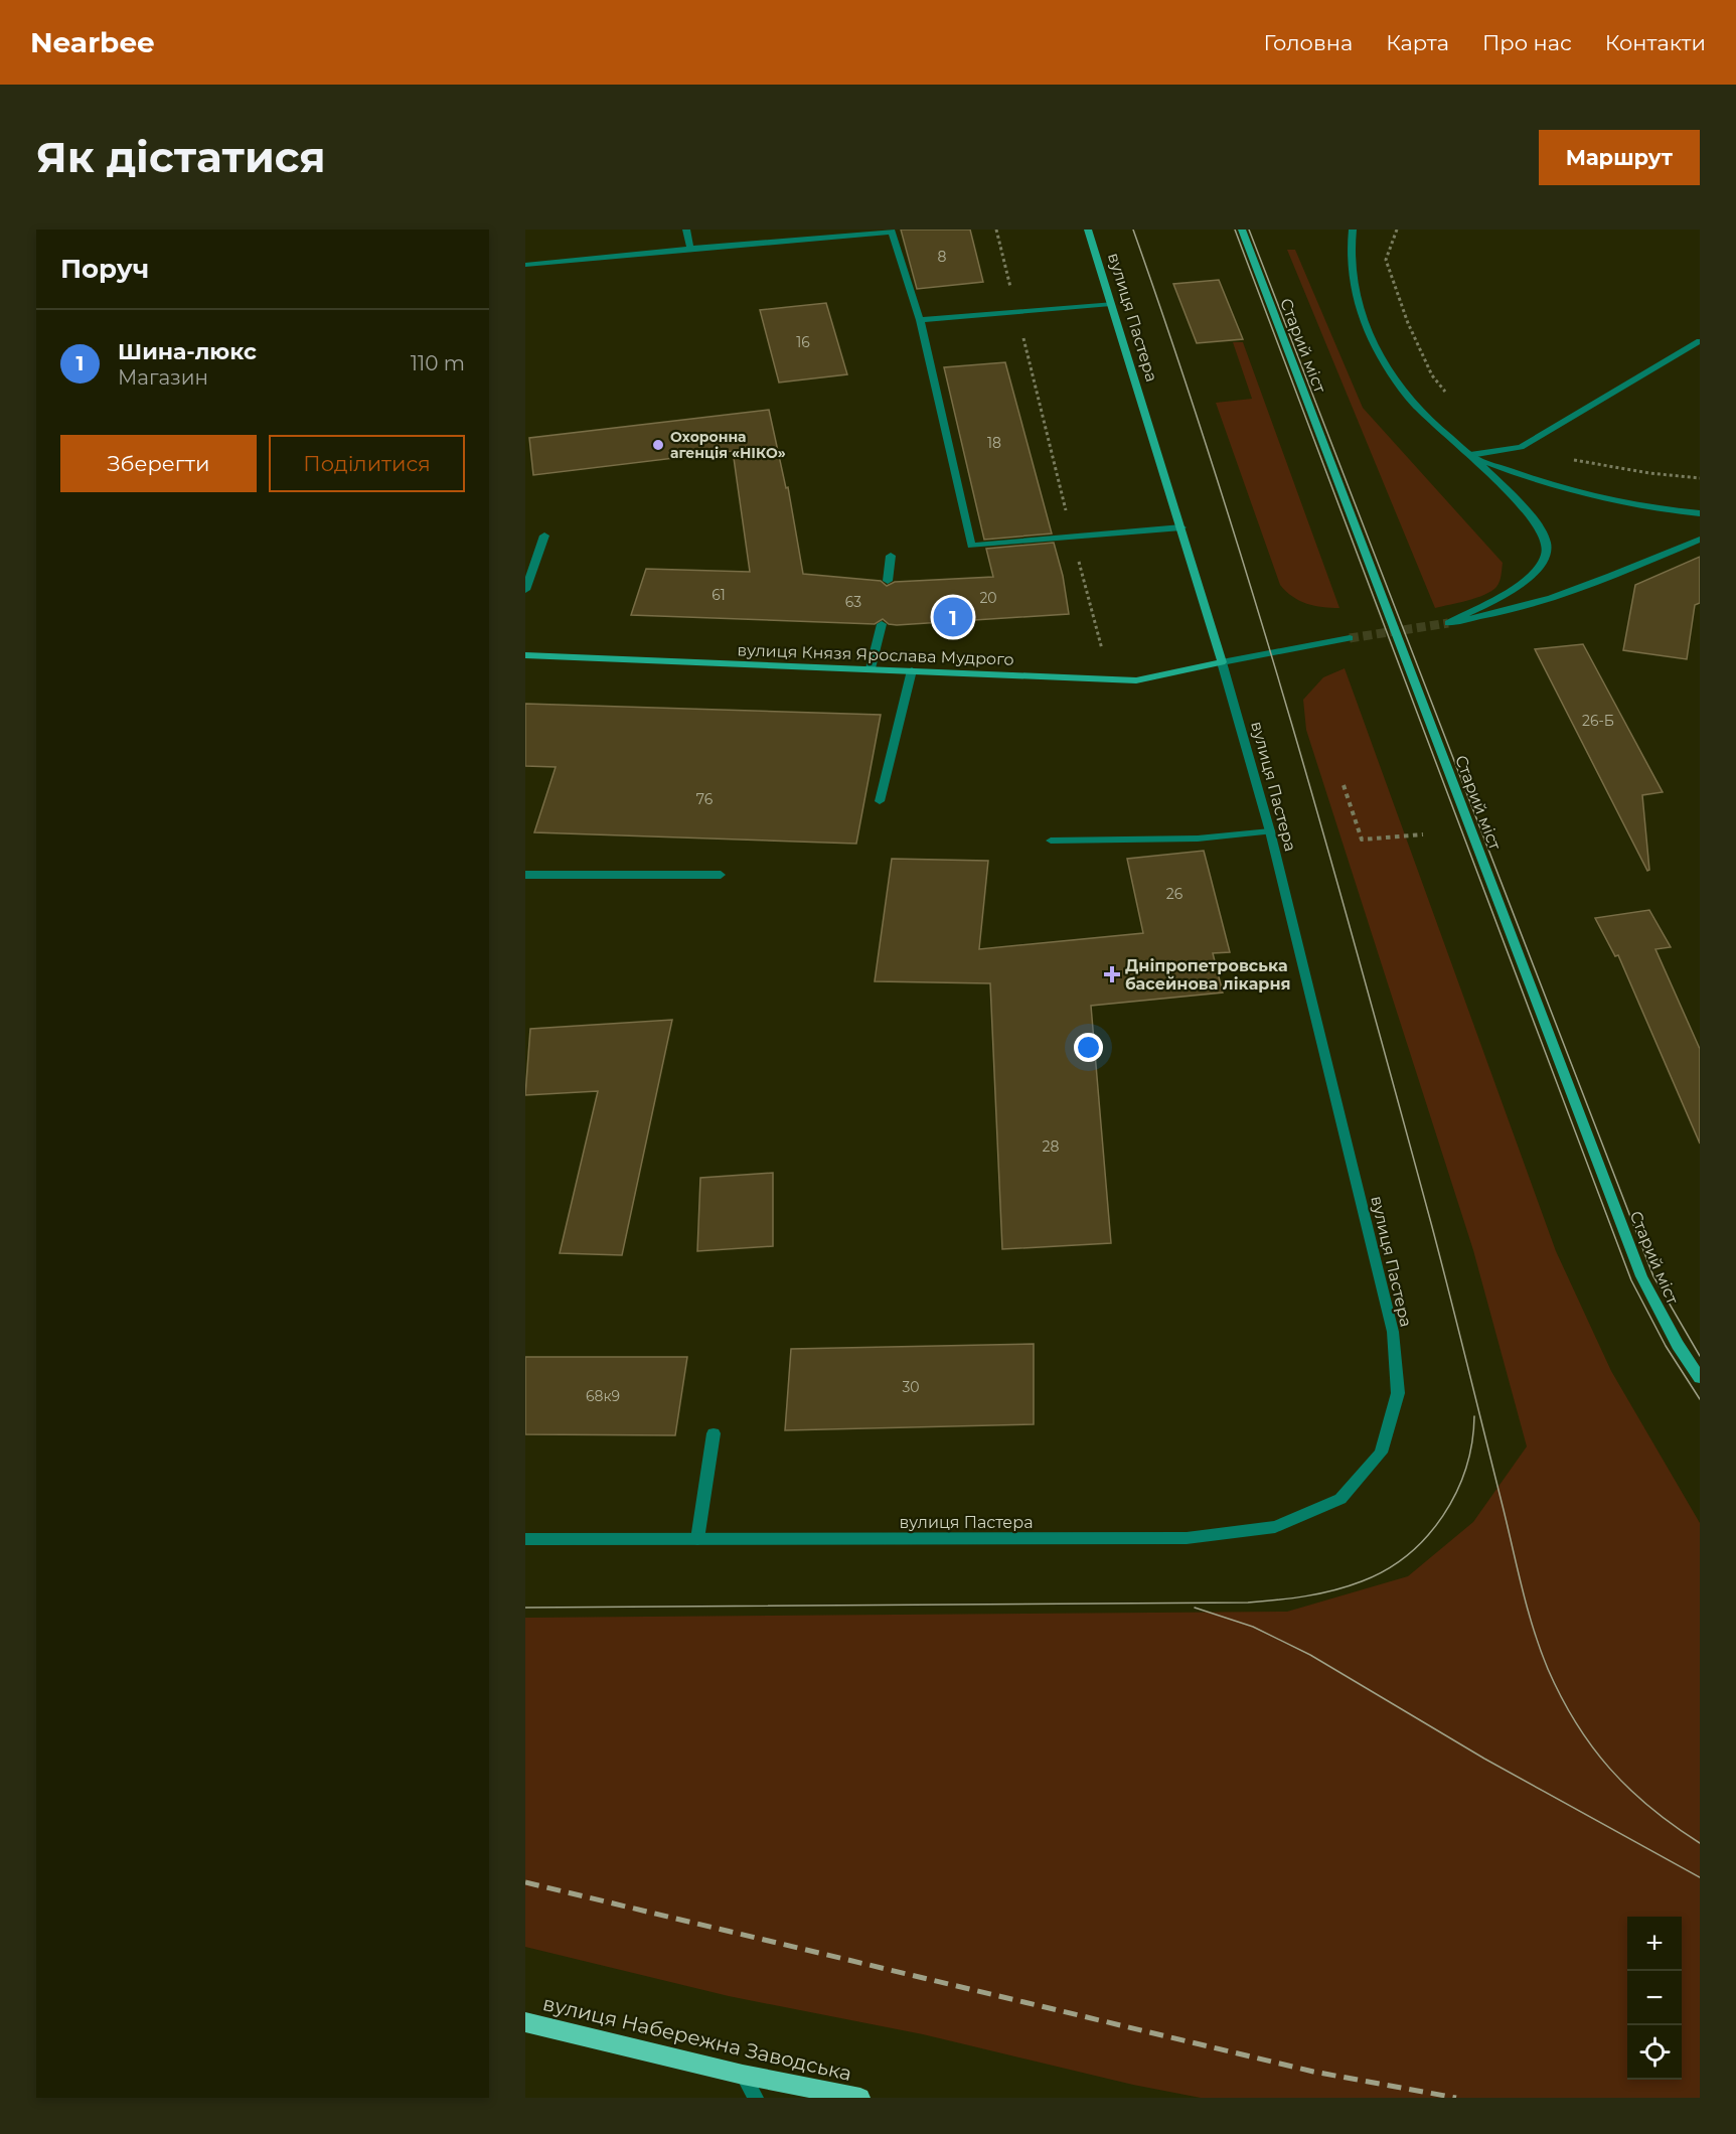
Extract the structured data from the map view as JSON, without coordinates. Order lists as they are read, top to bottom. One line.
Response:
{"streets":{"main road":["вулиця Пастера","Старий міст","вулиця Князя Ярослава Мудрого","вулиця Набережна Заводська"]},"crossings":[["вулиця Пастера","вулиця Князя Ярослава Мудрого"]],"places":{"other":["Охоронна агенція «НІКО»"],"health":["Дніпропетровська басейнова лікарня"]},"house_numbers":["8","16","18","61","20","63","26-Б","76","26","28","30","68к9"],"page":{"header":"Nearbee","nav":["Головна","Карта","Про нас","Контакти"],"buttons":["Маршрут",["Зберегти","Поділитися"]],"title":"Як дістатися","heading":"Поруч","list":[{"mark":"1","name":"Шина-люкс","note":"Магазин","value":"110 m"}],"pins":"1","map_buttons":["+","−"]}}
